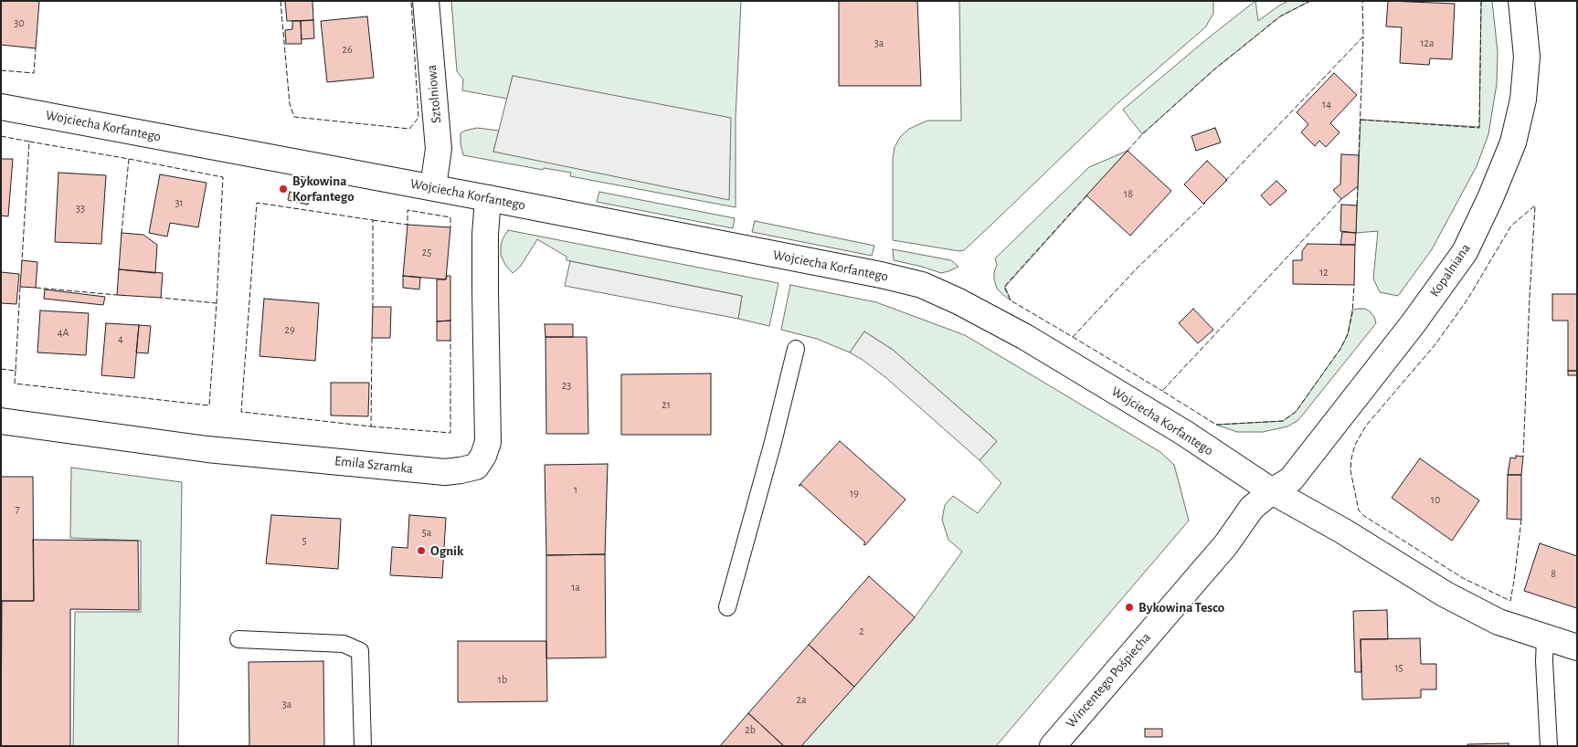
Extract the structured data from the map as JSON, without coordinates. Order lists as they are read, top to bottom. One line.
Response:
{"streets":{"street":["Sztolniowa","Wojciecha Korfantego","Kopalniana","Emila Szramka","Wincentego Pośpiecha"]},"crossings":[["Sztolniowa","Wojciecha Korfantego"],["Wojciecha Korfantego","Kopalniana"],["Wojciecha Korfantego","Emila Szramka"],["Wojciecha Korfantego","Wincentego Pośpiecha"],["Kopalniana","Wincentego Pośpiecha"]],"places":["Bykowina Korfantego","Ognik","Bykowina Tesco"],"house_numbers":["30","3a","12a","26","14","18","31","33","25","12","29","4A","4","23","21","1","19","10","7","5a","5","8","1a","2","15","1b","2a","3a","2b"]}
